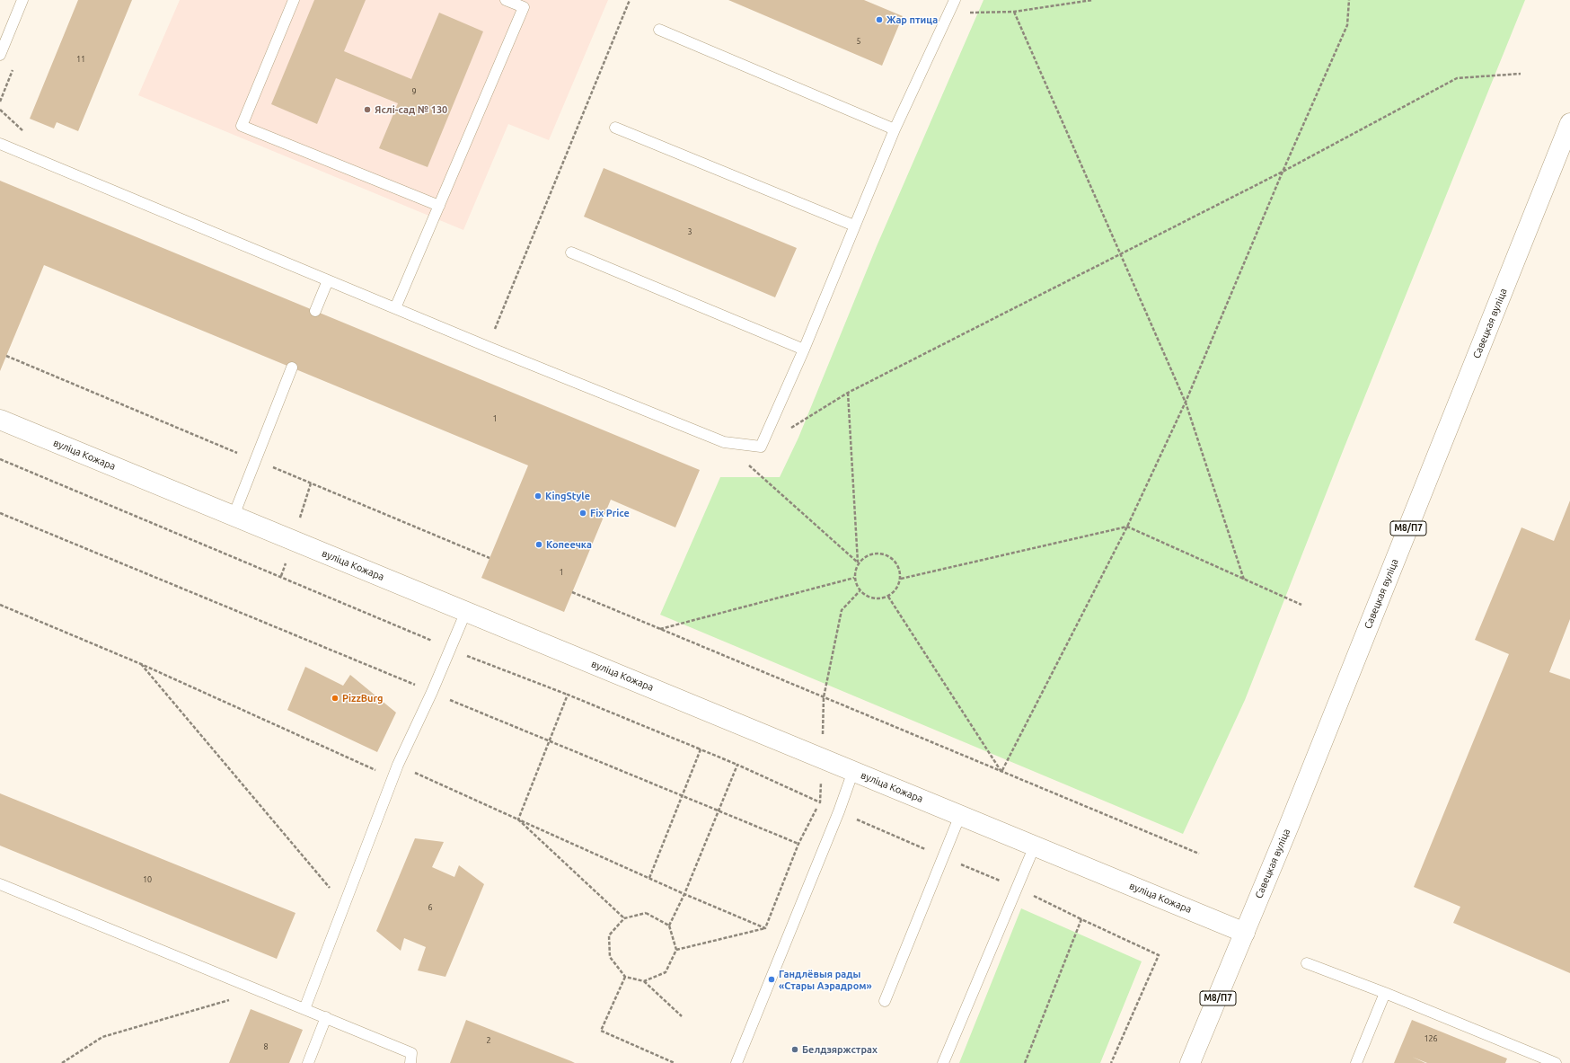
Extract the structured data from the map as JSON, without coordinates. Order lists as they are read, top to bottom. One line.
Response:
{"streets":{"main road":["Савецкая вуліца","вуліца Кожара","М8/П7"]},"crossings":[["Савецкая вуліца","вуліца Кожара"]],"places":["Жар птица","Яслі-сад № 130","KingStyle","Fix Price","Копеечка","PizzBurg","Гандлёвыя рады «Стары Аэрадром»","Белдзяржстрах"],"house_numbers":["5","11","9","3","1","1","10","6","126","2","8"]}
